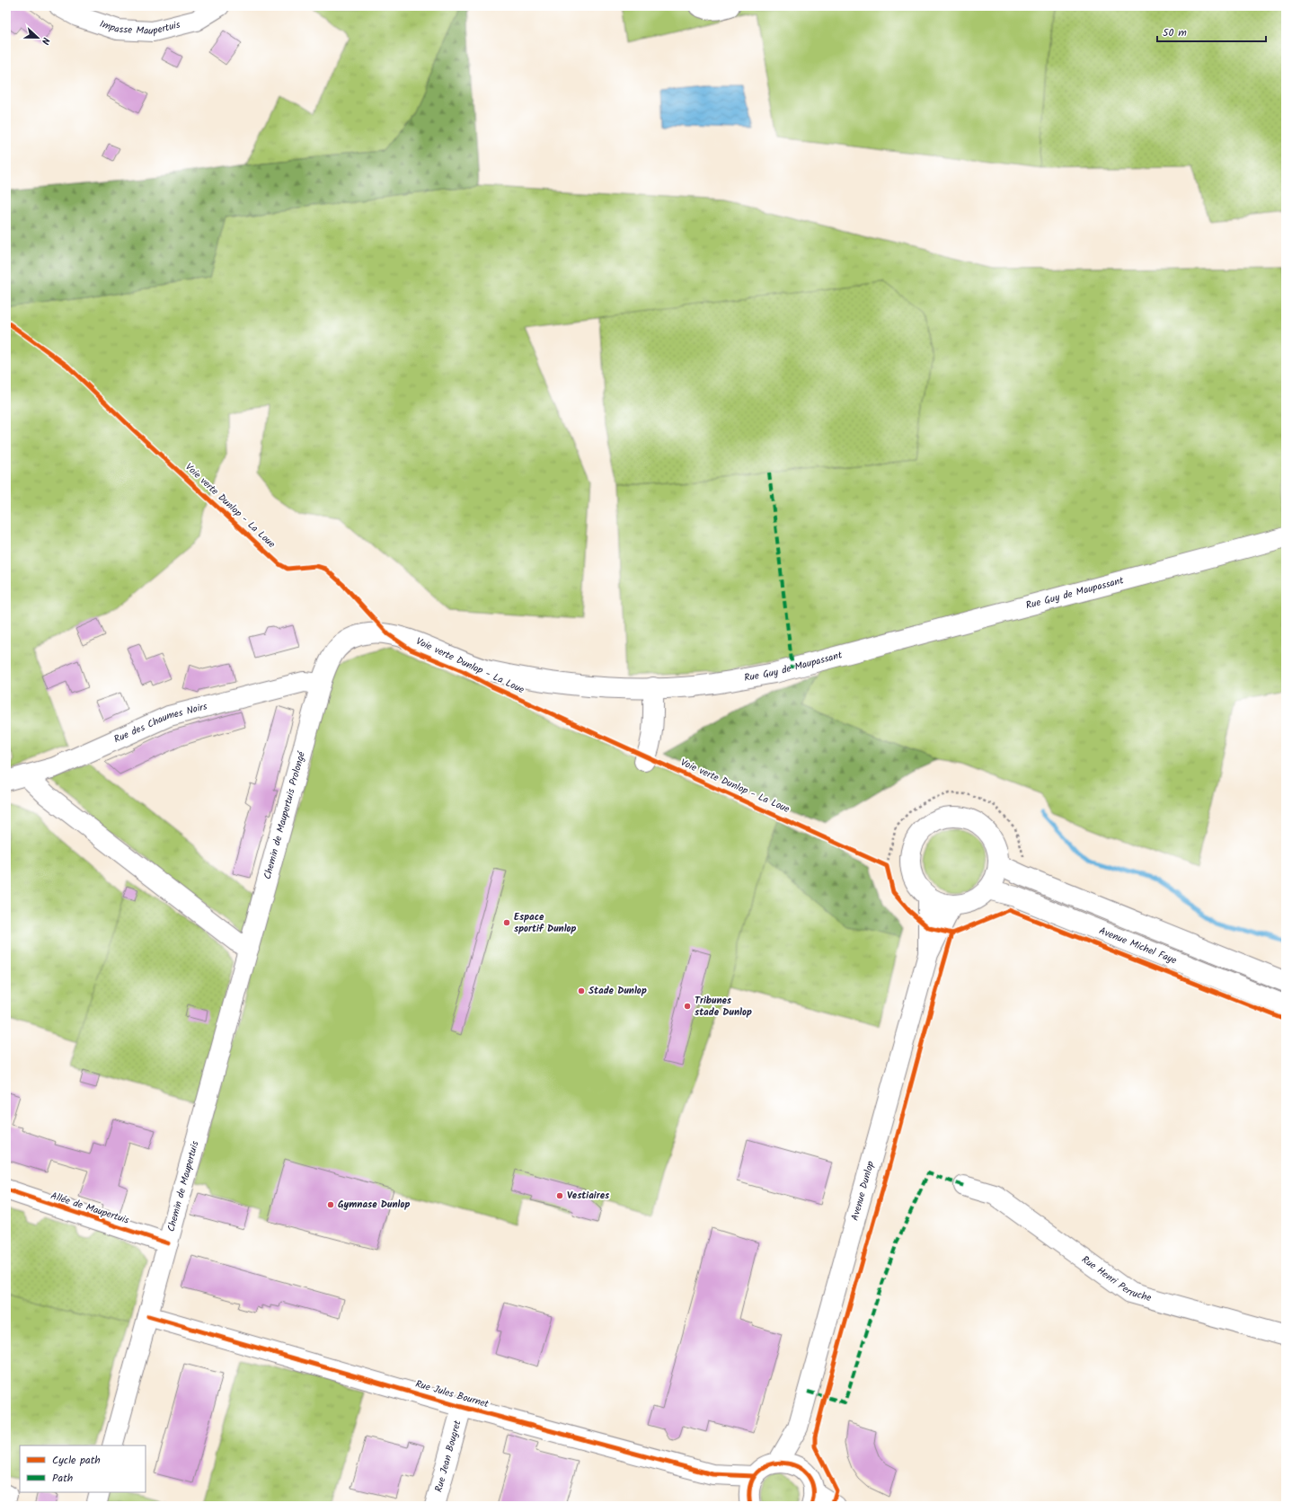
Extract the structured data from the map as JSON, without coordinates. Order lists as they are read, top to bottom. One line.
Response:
{"streets":{"street":["Impasse Maupertuis","Rue Guy de Maupassant","Rue des Chaumes Noirs","Chemin de Maupertuis Prolongé","Avenue Michel Faye","Chemin de Maupertuis","Avenue Dunlop","Allée de Maupertuis","Rue Henri Perruche","Rue Jules Bournet","Rue Jean Bougret"],"cycle path":["Voie verte Dunlop - La Loue"]},"crossings":[["Rue Guy de Maupassant","Rue des Chaumes Noirs"],["Rue Guy de Maupassant","Chemin de Maupertuis Prolongé"],["Rue des Chaumes Noirs","Chemin de Maupertuis Prolongé"],["Chemin de Maupertuis Prolongé","Chemin de Maupertuis"],["Avenue Michel Faye","Avenue Dunlop"],["Chemin de Maupertuis","Allée de Maupertuis"],["Chemin de Maupertuis","Rue Jules Bournet"],["Rue Jules Bournet","Rue Jean Bougret"]],"places":["Espace sportif Dunlop","Stade Dunlop","Tribunes stade Dunlop","Vestiaires","Gymnase Dunlop"],"legend":["Cycle path","Path"],"scale_bar":"50 m","north":"right"}
